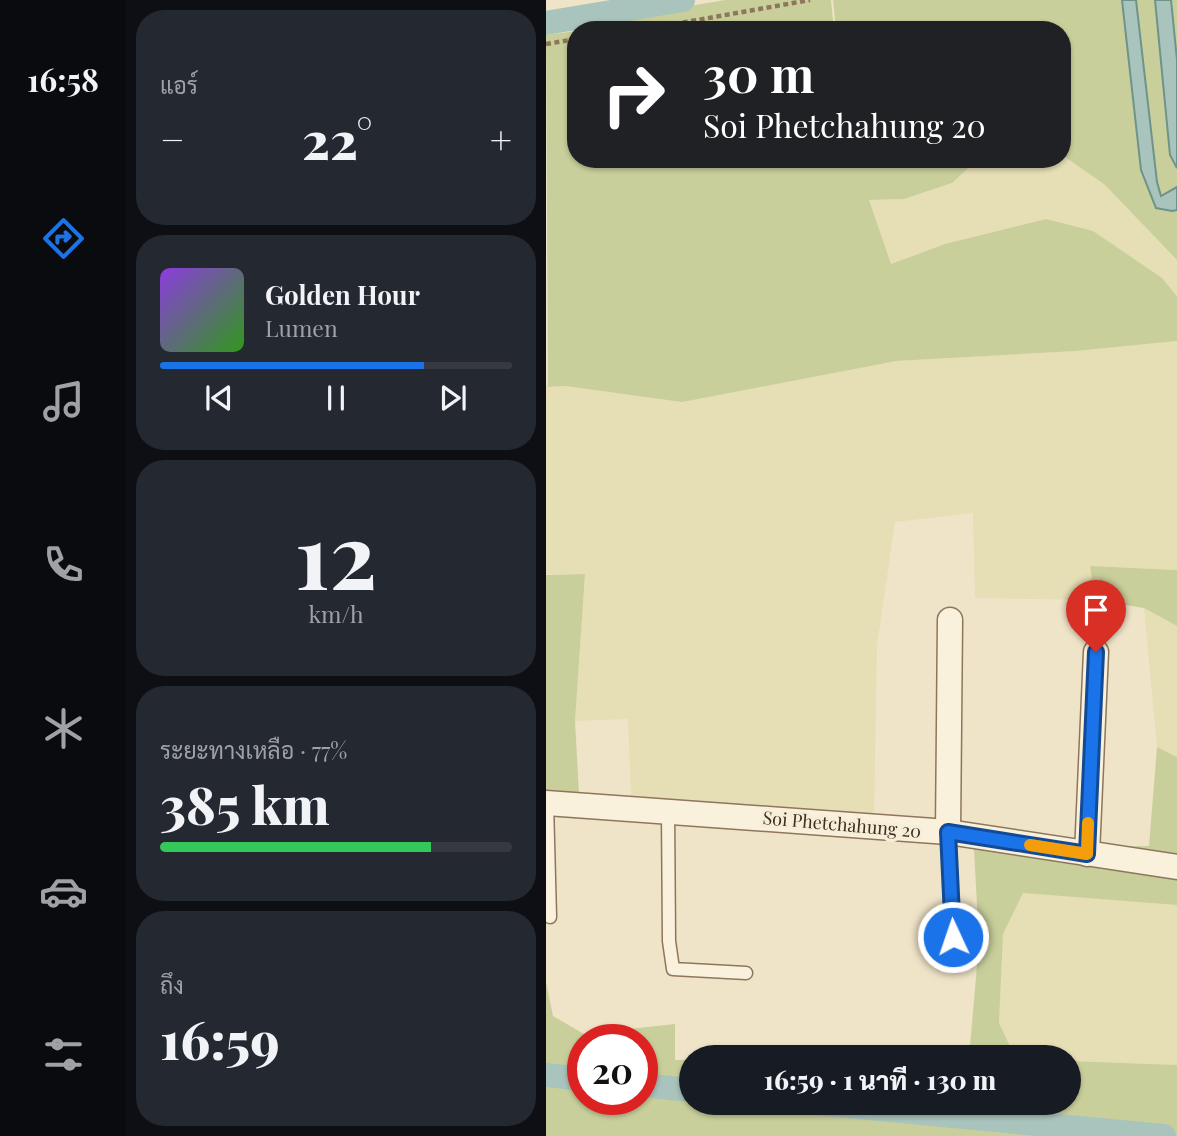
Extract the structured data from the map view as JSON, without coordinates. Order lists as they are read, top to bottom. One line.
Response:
{"streets":{"street":["Soi Phetchahung 20"]},"page":{"tabs":"16:58","tile":["แอร์",["12","km/h"],["ระยะทางเหลือ · 77%","385 km"],["ถึง","16:59"]],"turn":["30 m","Soi Phetchahung 20"],"heat":["−","22°","+"],"song":["Golden Hour","Lumen"],"limit":"20","trip":"16:59 · 1 นาที · 130 m"}}
